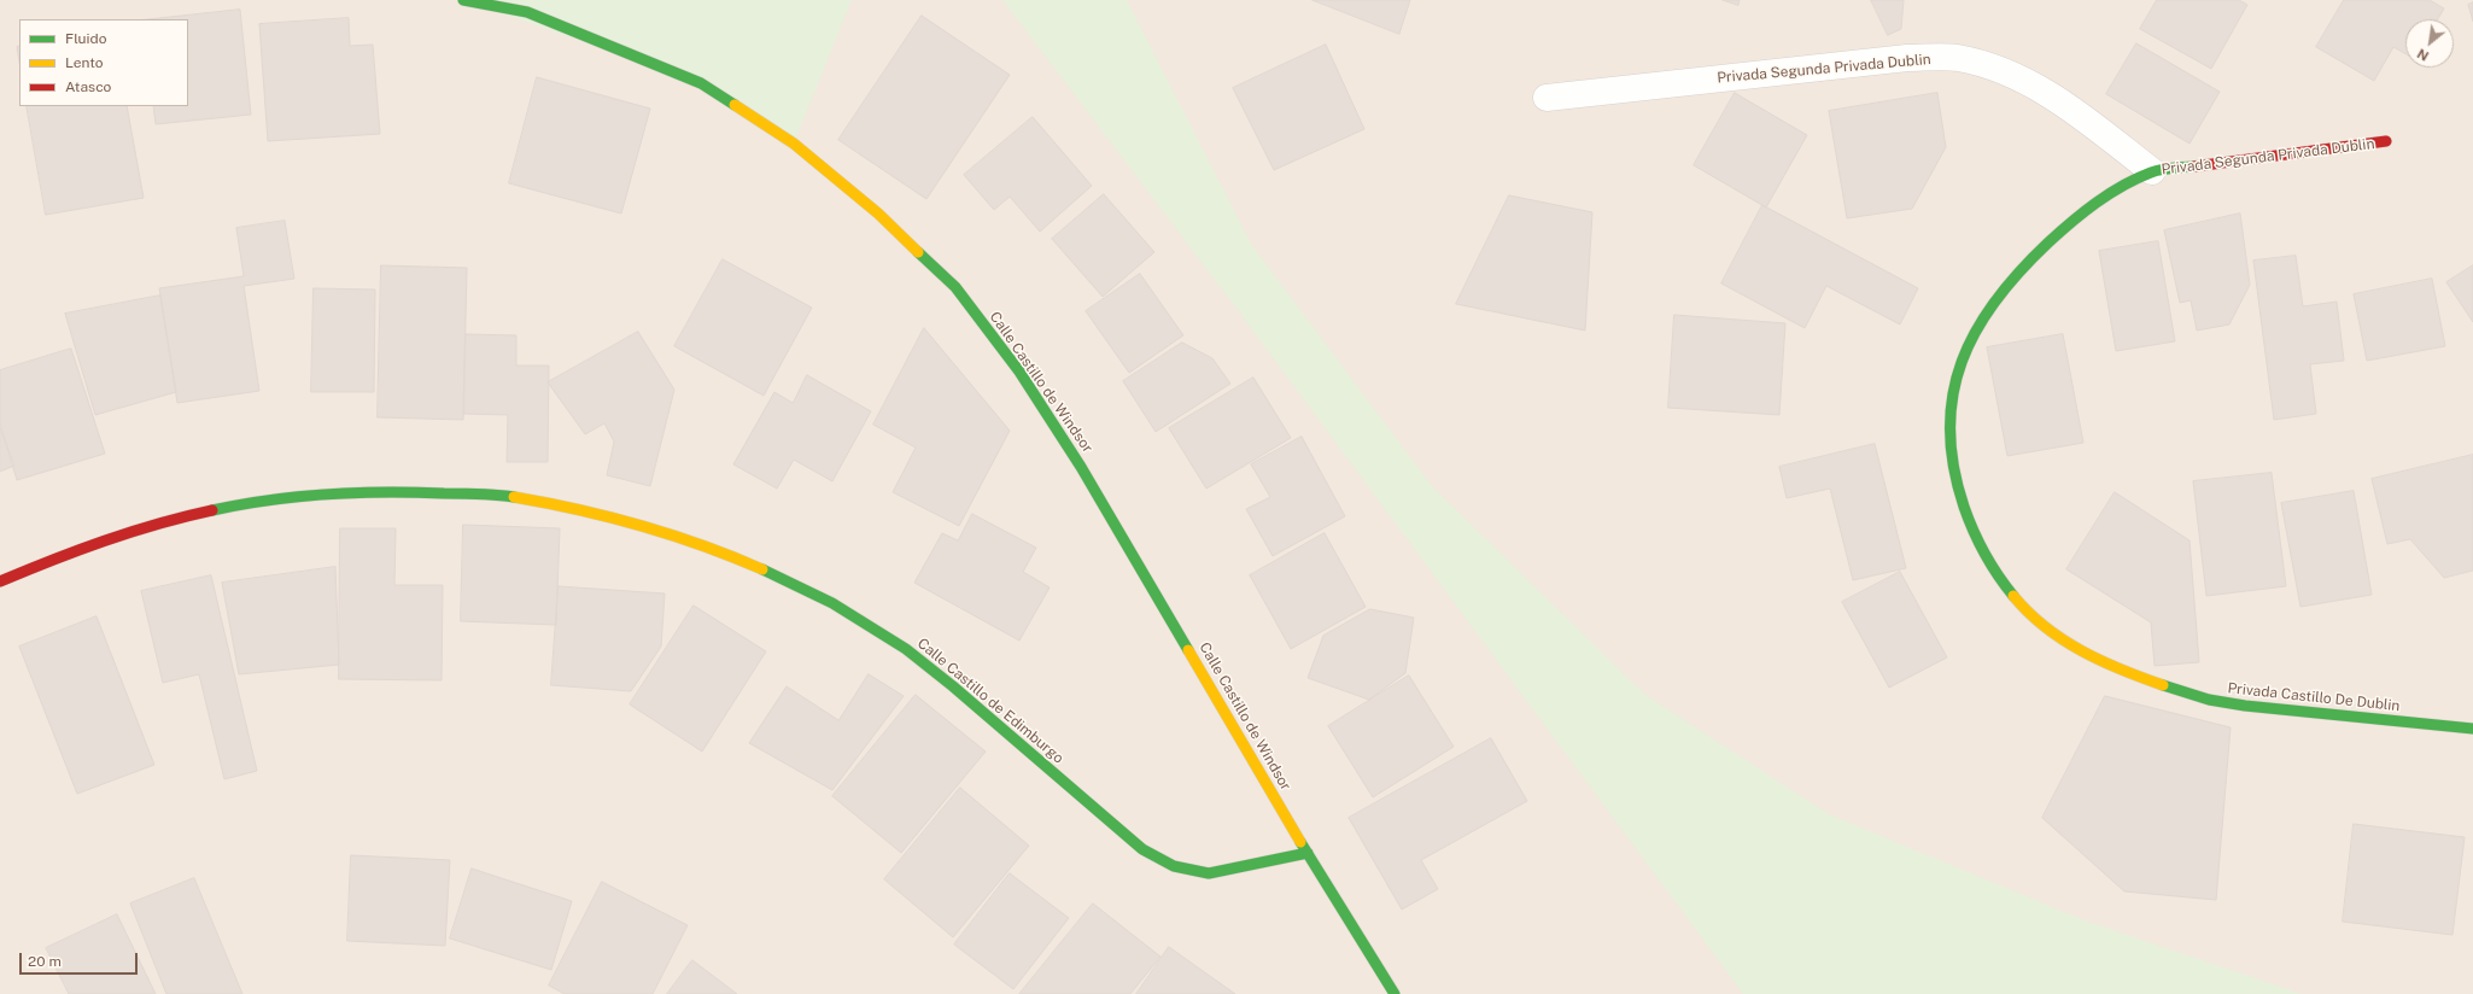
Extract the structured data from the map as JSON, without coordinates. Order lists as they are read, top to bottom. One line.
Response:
{"streets":{"street":["Privada Segunda Privada Dublin","Calle Castillo de Windsor","Privada Castillo De Dublin","Calle Castillo de Edimburgo"]},"crossings":[["Privada Segunda Privada Dublin","Privada Castillo De Dublin"],["Calle Castillo de Windsor","Calle Castillo de Edimburgo"]],"legend":["Fluido","Lento","Atasco"],"scale_bar":"20 m","north":"bottom left"}
